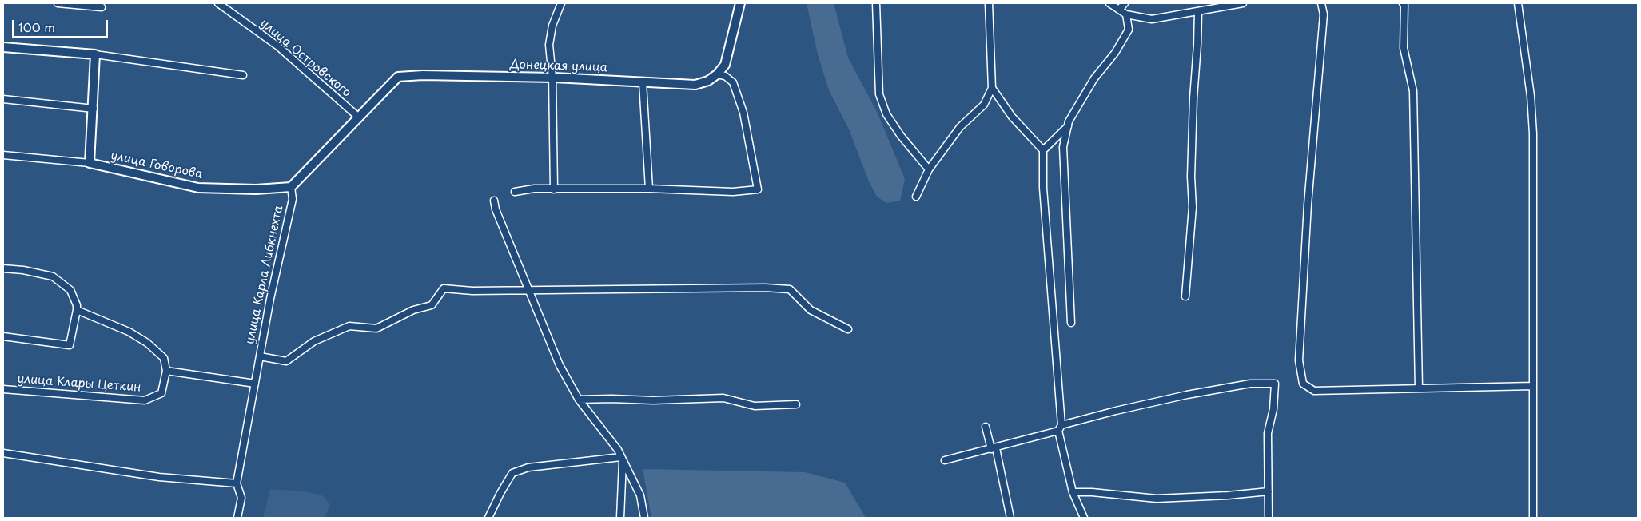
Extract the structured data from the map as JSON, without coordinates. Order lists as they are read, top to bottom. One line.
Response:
{"streets":{"street":["улица Островского","Донецкая улица","улица Говорова","улица Карла Либкнехта","улица Клары Цеткин"]},"crossings":[["улица Островского","Донецкая улица"],["улица Говорова","улица Карла Либкнехта"]],"scale_bar":"100 m"}
